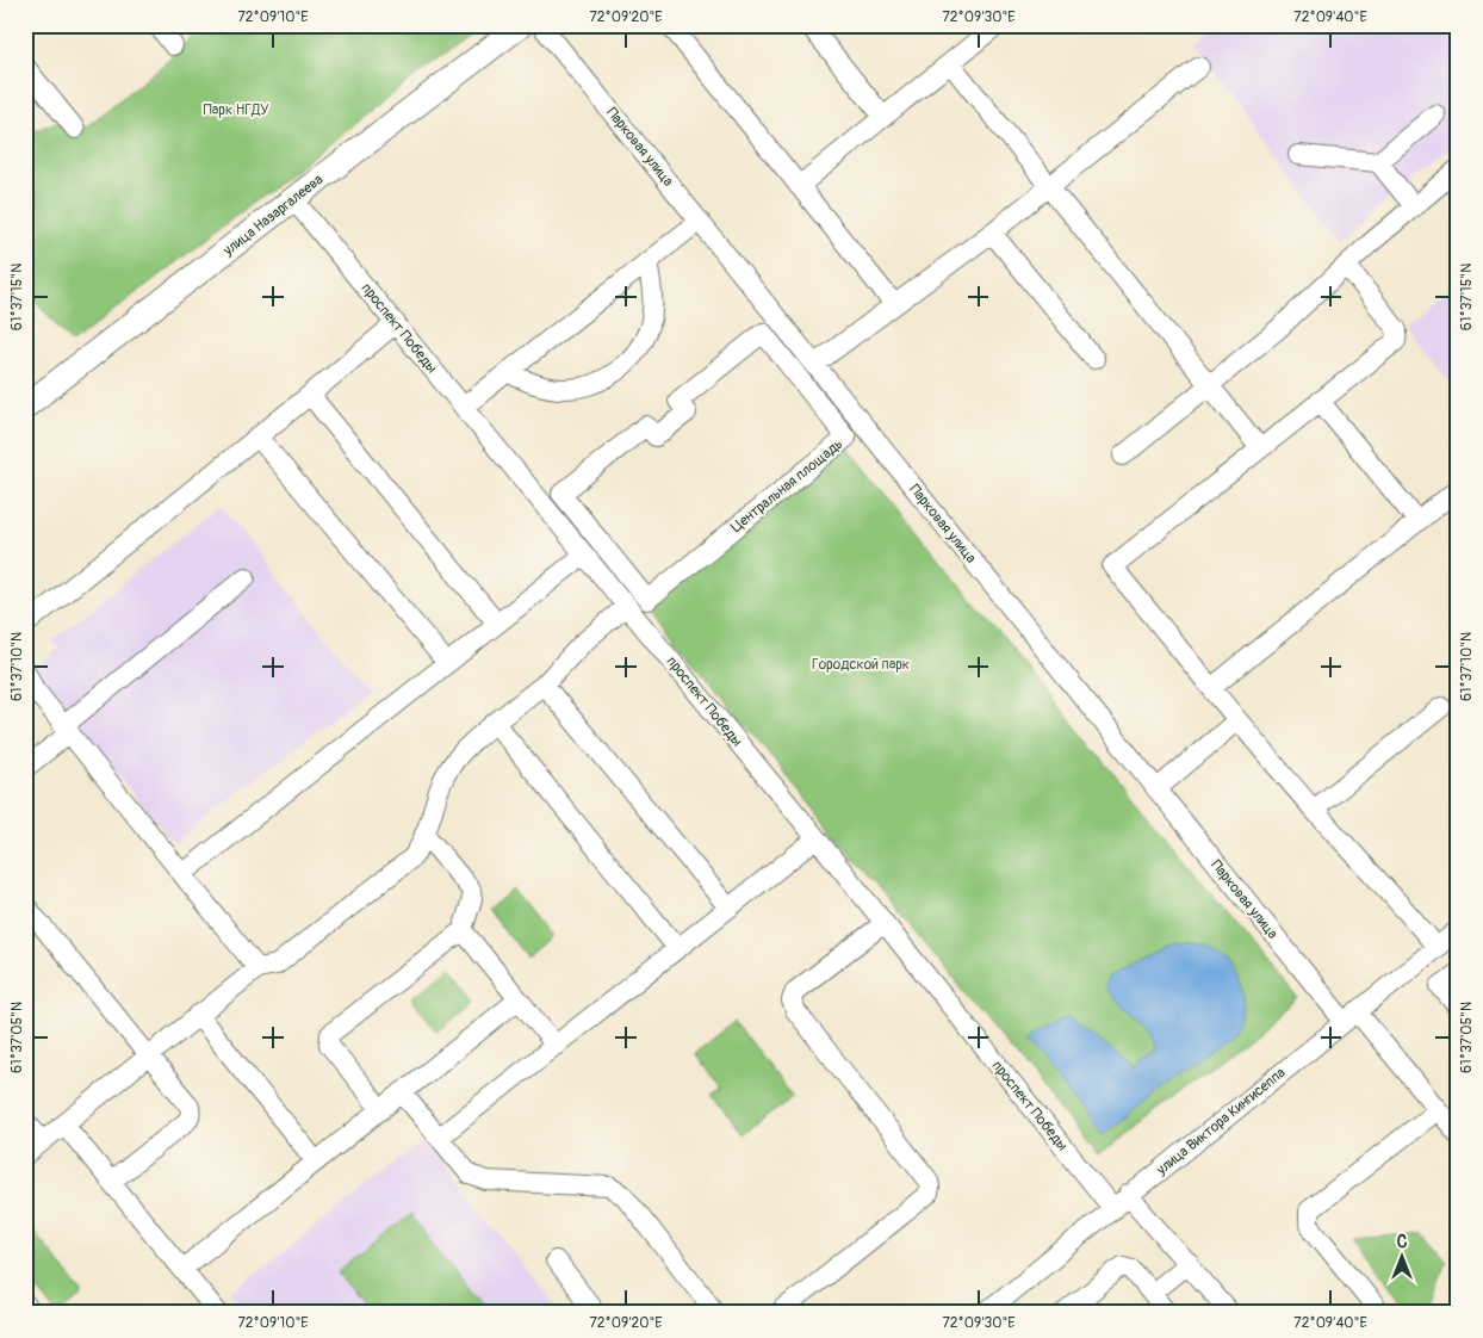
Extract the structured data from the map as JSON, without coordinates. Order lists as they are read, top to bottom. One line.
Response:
{"streets":{"main road":["улица Назаргалеева"],"street":["Парковая улица","проспект Победы","Центральная площадь","улица Виктора Кингисеппа"]},"crossings":[["Парковая улица","улица Виктора Кингисеппа"],["улица Назаргалеева","проспект Победы"],["проспект Победы","улица Виктора Кингисеппа"]],"parks":["Парк НГДУ","Городской парк"],"north":"top","coordinates":["72°09'10\"E","72°09'20\"E","72°09'30\"E","72°09'40\"E","61°37'15\"N","61°37'10\"N","61°37'05\"N"]}
